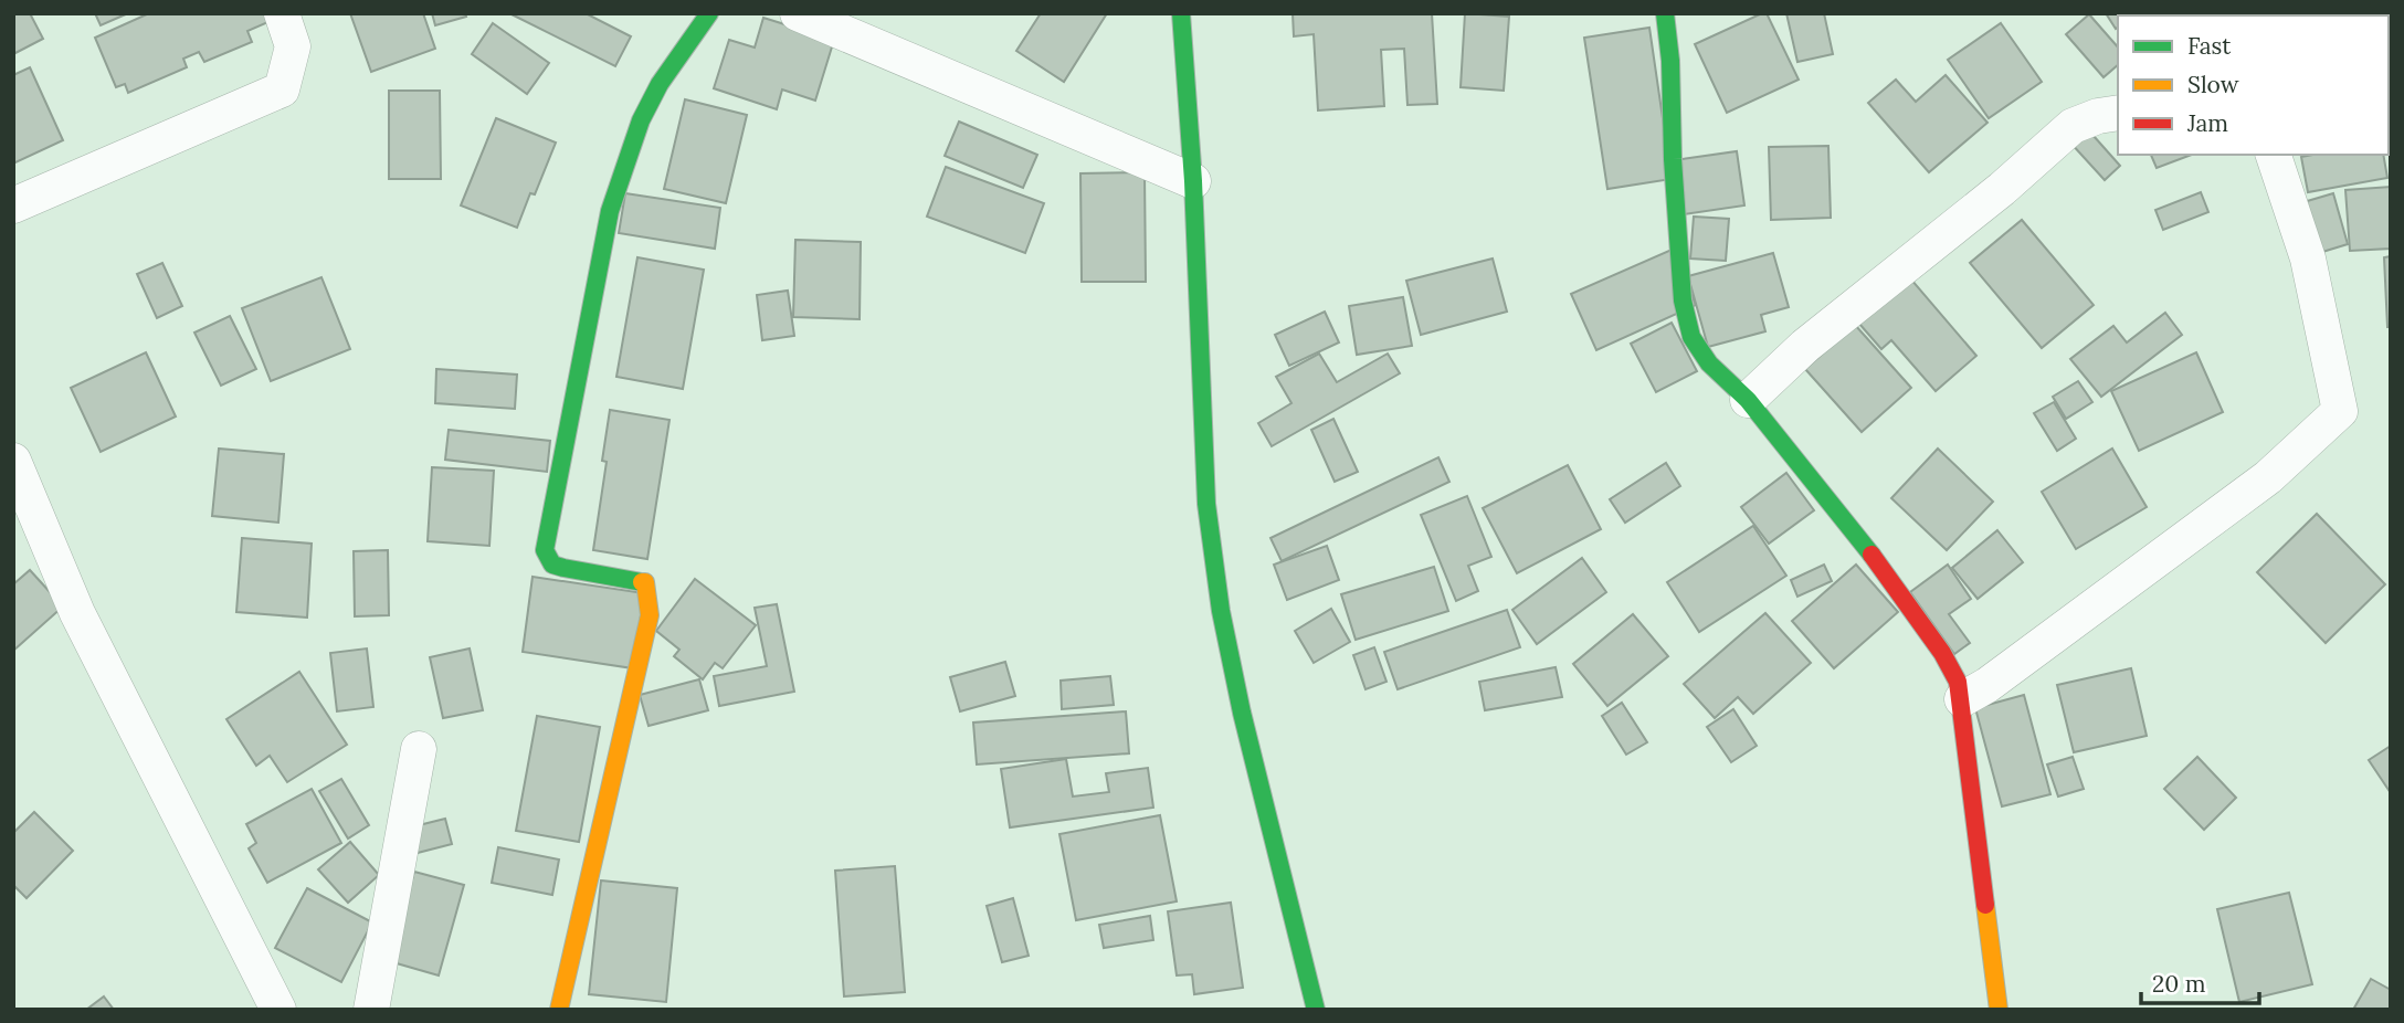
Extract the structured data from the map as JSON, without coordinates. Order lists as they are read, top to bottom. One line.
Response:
{"legend":["Fast","Slow","Jam"],"scale_bar":"20 m"}
